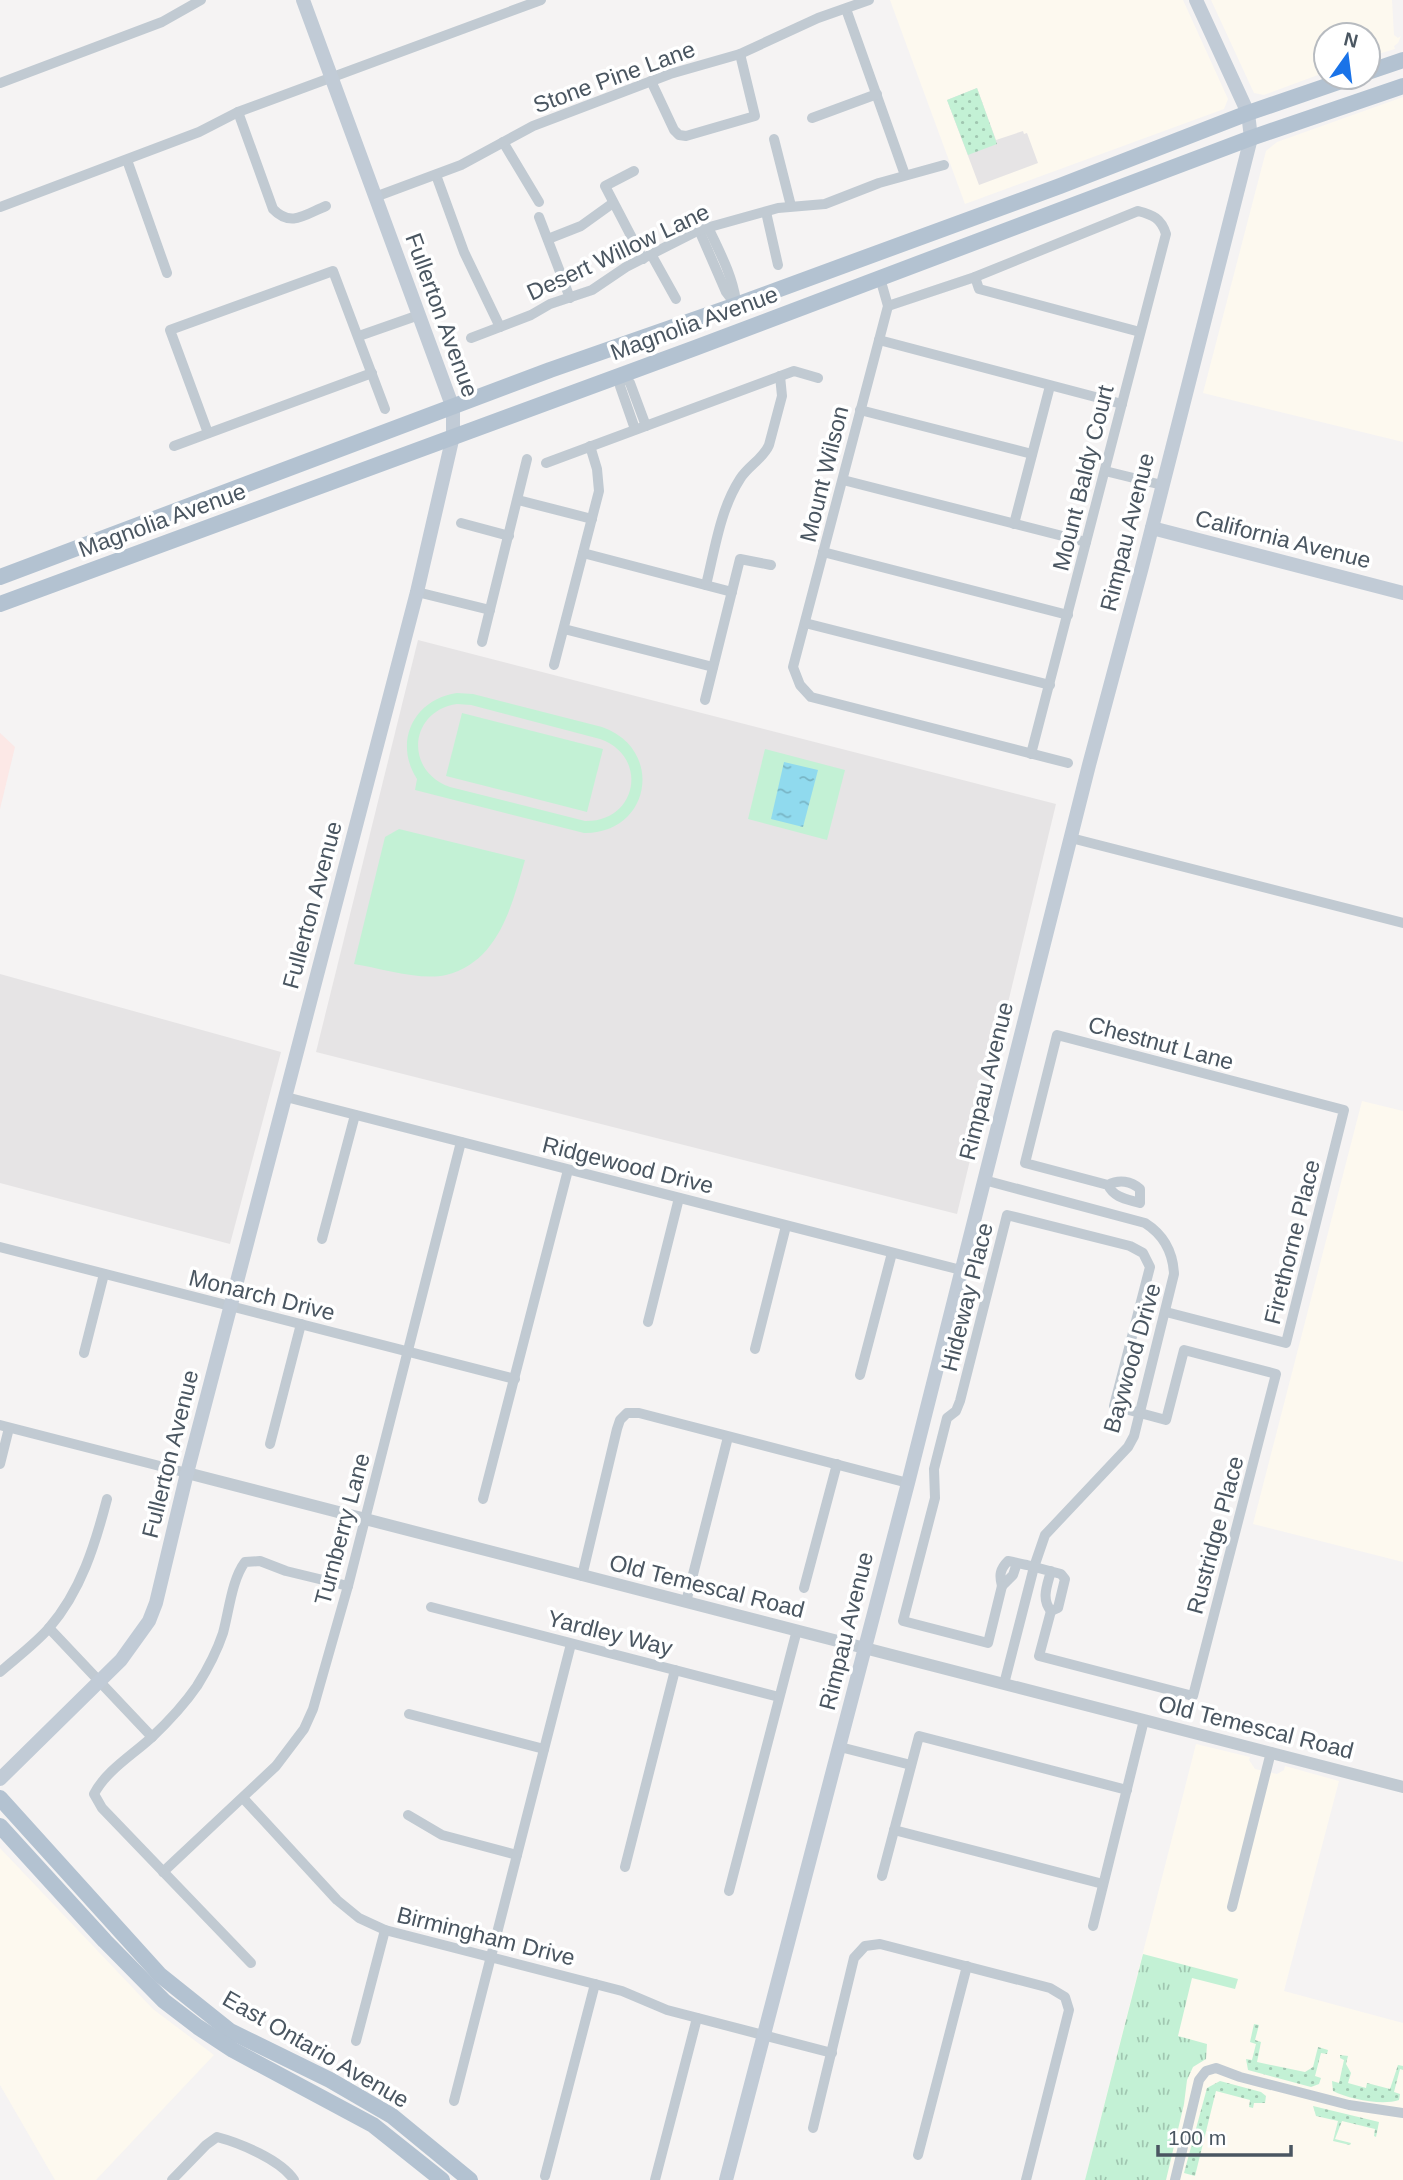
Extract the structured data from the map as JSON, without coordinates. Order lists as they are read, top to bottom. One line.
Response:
{"streets":{"main road":["Fullerton Avenue","Magnolia Avenue","Rimpau Avenue","California Avenue","East Ontario Avenue"],"street":["Stone Pine Lane","Desert Willow Lane","Mount Wilson","Mount Baldy Court","Chestnut Lane","Ridgewood Drive","Firethorne Place","Monarch Drive","Hideway Place","Baywood Drive","Turnberry Lane","Rustridge Place","Old Temescal Road","Yardley Way","Birmingham Drive"]},"crossings":[["Stone Pine Lane","Fullerton Avenue"],["Fullerton Avenue","Magnolia Avenue"],["Fullerton Avenue","Ridgewood Drive"],["Fullerton Avenue","Monarch Drive"],["Fullerton Avenue","Old Temescal Road"],["Magnolia Avenue","Rimpau Avenue"],["Mount Wilson","Mount Baldy Court"],["Rimpau Avenue","California Avenue"],["Rimpau Avenue","Ridgewood Drive"],["Rimpau Avenue","Baywood Drive"],["Rimpau Avenue","Old Temescal Road"],["Rimpau Avenue","Birmingham Drive"],["Chestnut Lane","Firethorne Place"],["Ridgewood Drive","Turnberry Lane"],["Firethorne Place","Baywood Drive"],["Monarch Drive","Turnberry Lane"],["Hideway Place","Baywood Drive"],["Hideway Place","Rustridge Place"],["Baywood Drive","Rustridge Place"],["Baywood Drive","Old Temescal Road"],["Turnberry Lane","Old Temescal Road"],["Turnberry Lane","Birmingham Drive"]],"scale_bar":"100 m","north":"top"}
